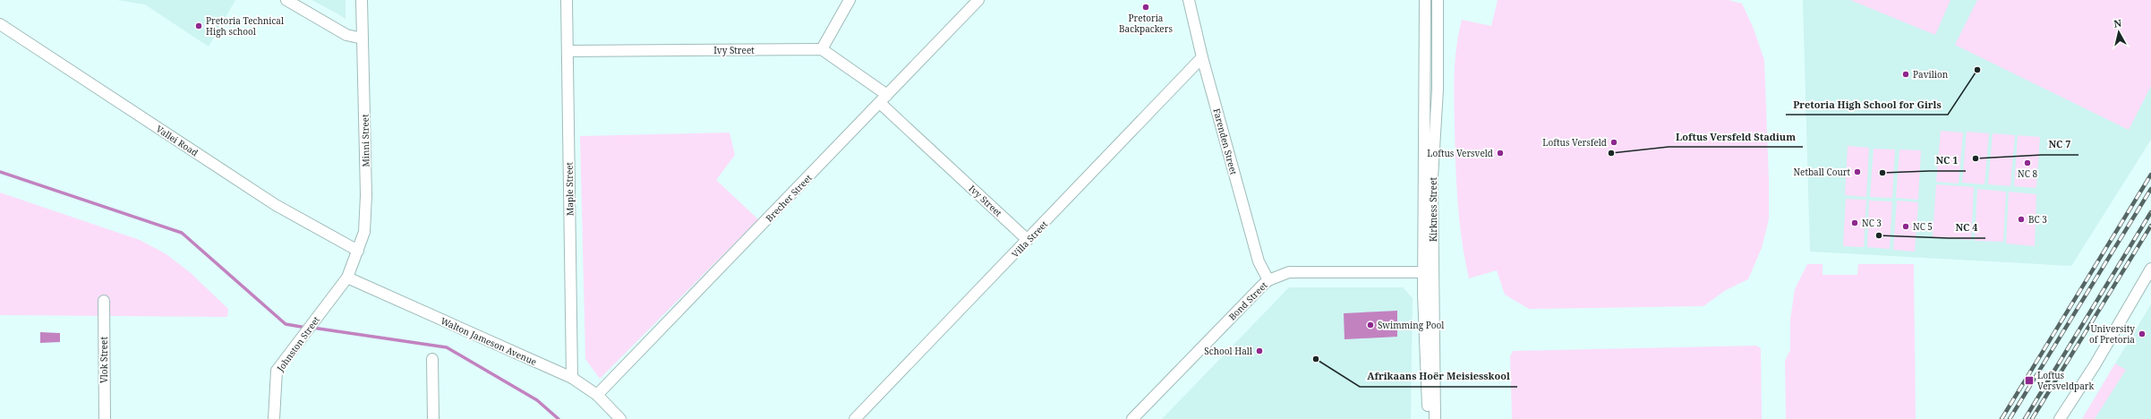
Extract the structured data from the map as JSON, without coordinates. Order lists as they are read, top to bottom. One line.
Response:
{"streets":{"street":["Ivy Street","Vallei Road","Minni Street","Farenden Street","Maple Street","Brecher Street","Kirkness Street","Villa Street","Bond Street","Walton Jameson Avenue","Johnston Street","Vlok Street"]},"crossings":[["Ivy Street","Maple Street"],["Ivy Street","Brecher Street"],["Ivy Street","Villa Street"],["Vallei Road","Minni Street"],["Minni Street","Walton Jameson Avenue"],["Minni Street","Johnston Street"],["Farenden Street","Villa Street"],["Farenden Street","Bond Street"],["Maple Street","Walton Jameson Avenue"],["Brecher Street","Walton Jameson Avenue"],["Kirkness Street","Bond Street"],["Walton Jameson Avenue","Johnston Street"]],"places":{"other":["Pretoria Backpackers","Pretoria Technical High school","Pretoria High School for Girls","Pavilion","Loftus Versfeld","Loftus Versveld","Loftus Versfeld Stadium","NC 7","NC 8","Netball Court","NC 1","BC 3","NC 3","NC 5","NC 4","Swimming Pool","University of Pretoria","School Hall","Afrikaans Hoër Meisiesskool"],"transit":["Loftus Versveldpark"]},"north":"top"}
